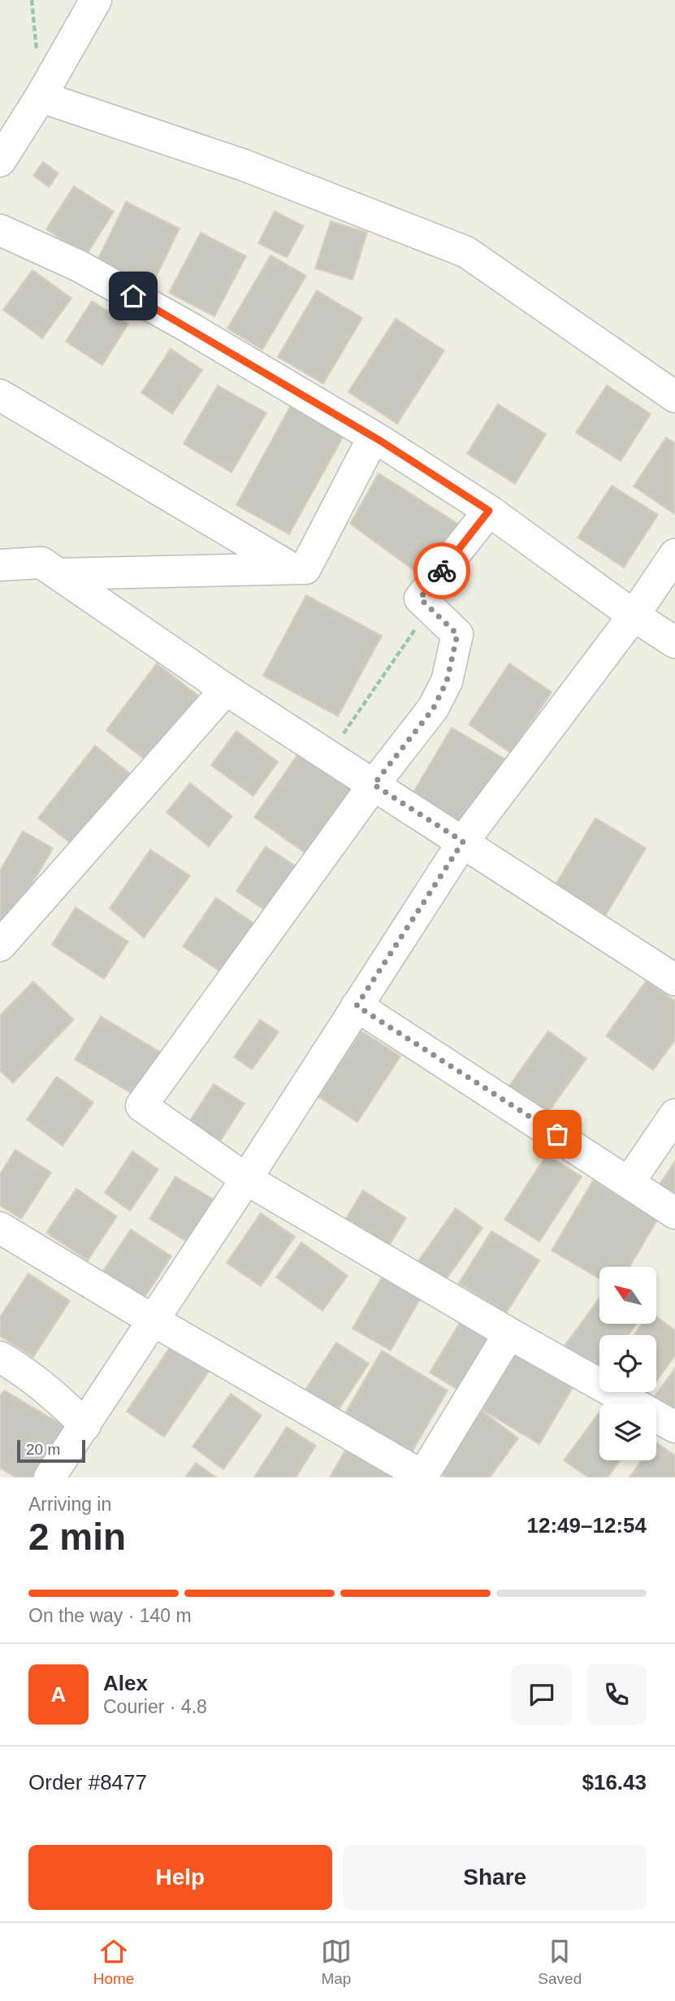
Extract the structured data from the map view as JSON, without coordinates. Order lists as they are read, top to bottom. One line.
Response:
{"scale_bar":"20 m","north":"top left","page":{"scale":"20 m","heading":["2 min","Arriving in","12:49–12:54"],"panel":["Alex","Courier · 4.8","Order #8477","$16.43"],"bar":"On the way · 140 m","round":"A","buttons":["Help","Share"],"tabs":["Home","Map","Saved"]}}
